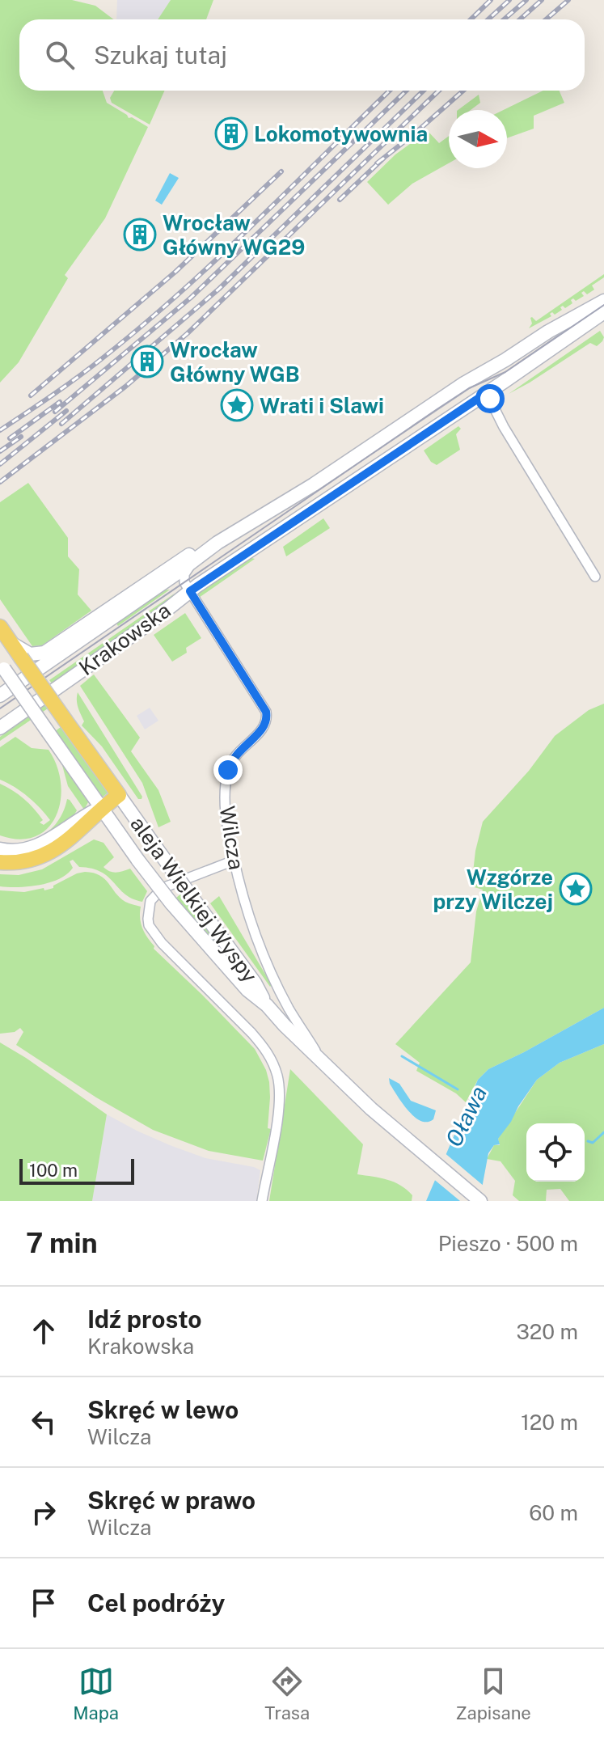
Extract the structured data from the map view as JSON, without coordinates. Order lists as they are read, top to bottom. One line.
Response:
{"streets":{"main road":["Krakowska","aleja Wielkiej Wyspy"],"street":["Wilcza"]},"crossings":[["Krakowska","Wilcza"],["Wilcza","aleja Wielkiej Wyspy"]],"water":["Oława"],"places":{"building":["Lokomotywownia","Wrocław Główny WG29","Wrocław Główny WGB"],"place":["Wrati i Slawi","Wzgórze przy Wilczej"]},"scale_bar":"100 m","north":"right","page":{"search":"Szukaj tutaj","scale":"100 m","heading":["7 min","Pieszo · 500 m"],"list":[["Idź prosto","Krakowska","320 m"],["Skręć w lewo","Wilcza","120 m"],["Skręć w prawo","Wilcza","60 m"],"Cel podróży"],"nav":["Mapa","Trasa","Zapisane"]}}
